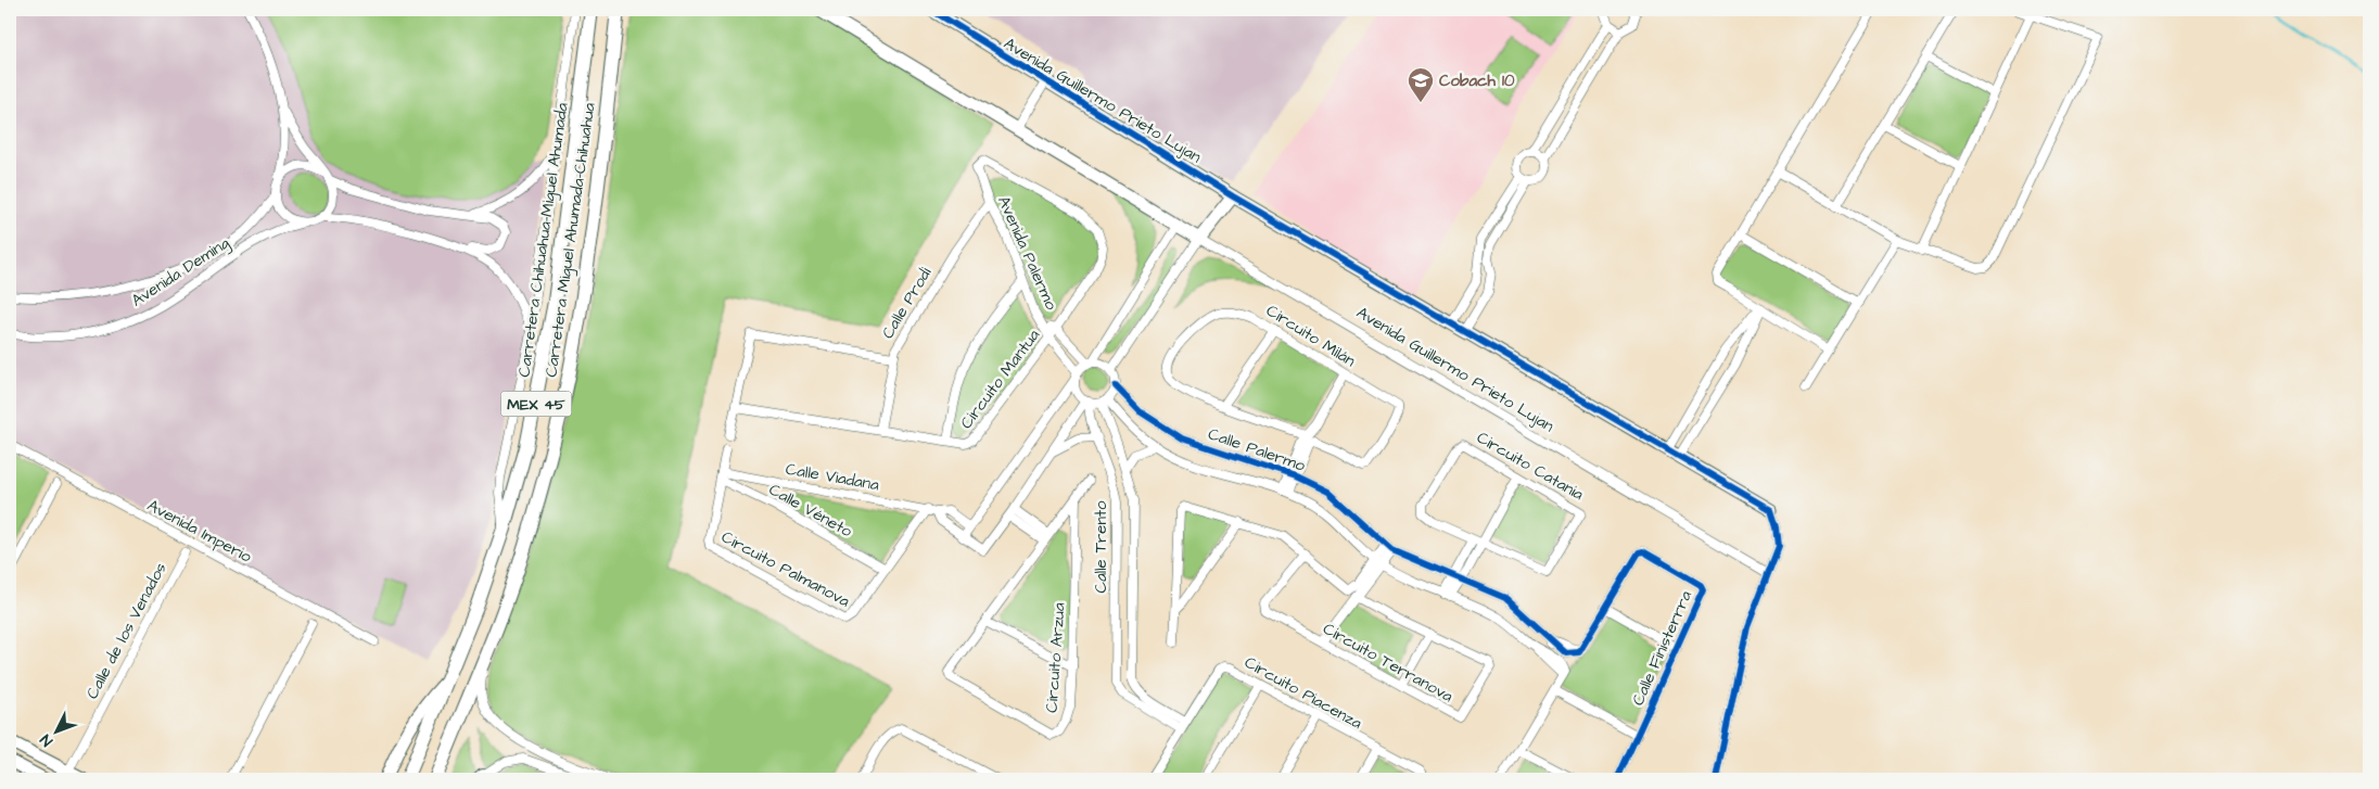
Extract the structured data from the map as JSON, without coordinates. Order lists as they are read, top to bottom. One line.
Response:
{"streets":{"main road":["Carretera Chihuahua-Miguel Ahumada","Carretera Miguel Ahumada-Chihuahua","MEX 45"],"street":["Avenida Guillermo Prieto Lujan","Avenida Palermo","Avenida Deming","Calle Prodi","Circuito Milán","Circuito Mantua","Calle Palermo","Circuito Catania","Calle Viadana","Calle Véneto","Avenida Imperio","Calle Trento","Circuito Palmanova","Calle de los Venados","Calle Finisterrra","Circuito Arzua","Circuito Terranova","Circuito Piacenza"]},"crossings":[["Avenida Palermo","Calle Prodi"],["Avenida Palermo","Circuito Mantua"],["Avenida Palermo","Calle Palermo"],["Avenida Palermo","Calle Trento"],["Calle Prodi","Circuito Mantua"],["Circuito Milán","Calle Palermo"],["Calle Palermo","Calle Trento"],["Calle Palermo","Calle Finisterrra"],["Calle Viadana","Calle Véneto"],["Calle Viadana","Circuito Palmanova"],["Calle Véneto","Circuito Palmanova"],["Calle Trento","Circuito Piacenza"]],"places":{"school or university":["Cobach 10"]},"north":"bottom left"}
